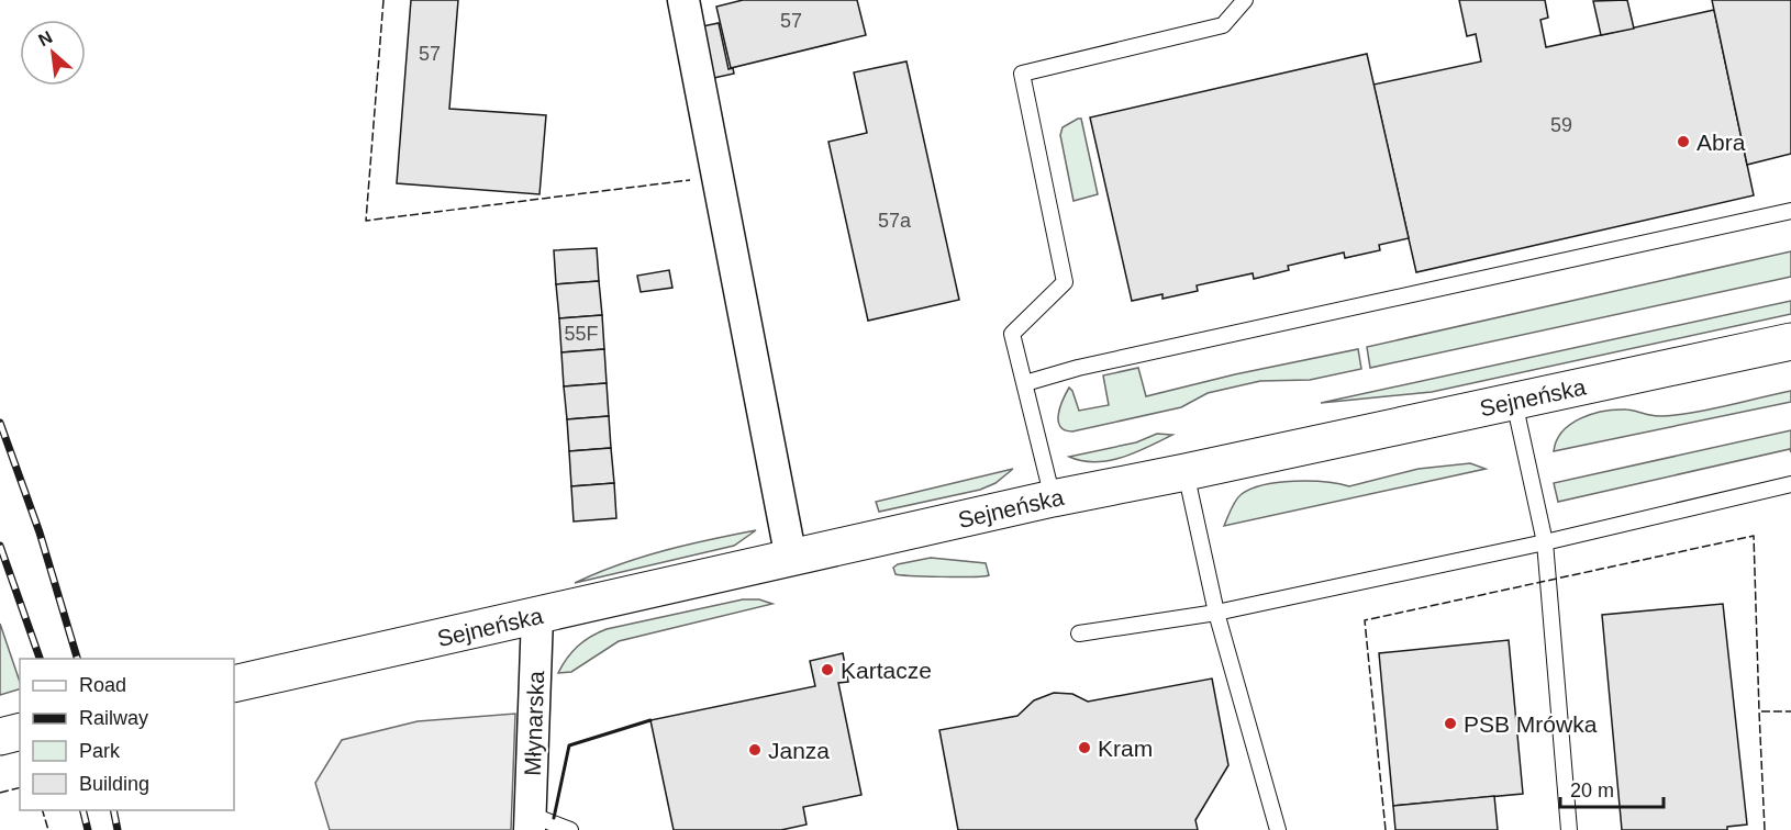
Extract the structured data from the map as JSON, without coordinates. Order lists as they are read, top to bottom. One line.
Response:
{"streets":{"street":["Sejneńska","Młynarska"]},"crossings":[["Sejneńska","Młynarska"]],"places":["Abra","Kartacze","PSB Mrówka","Kram","Janza"],"house_numbers":["57","57","59","57a","55F"],"legend":["Road","Railway","Park","Building"],"scale_bar":"20 m","north":"top left"}
